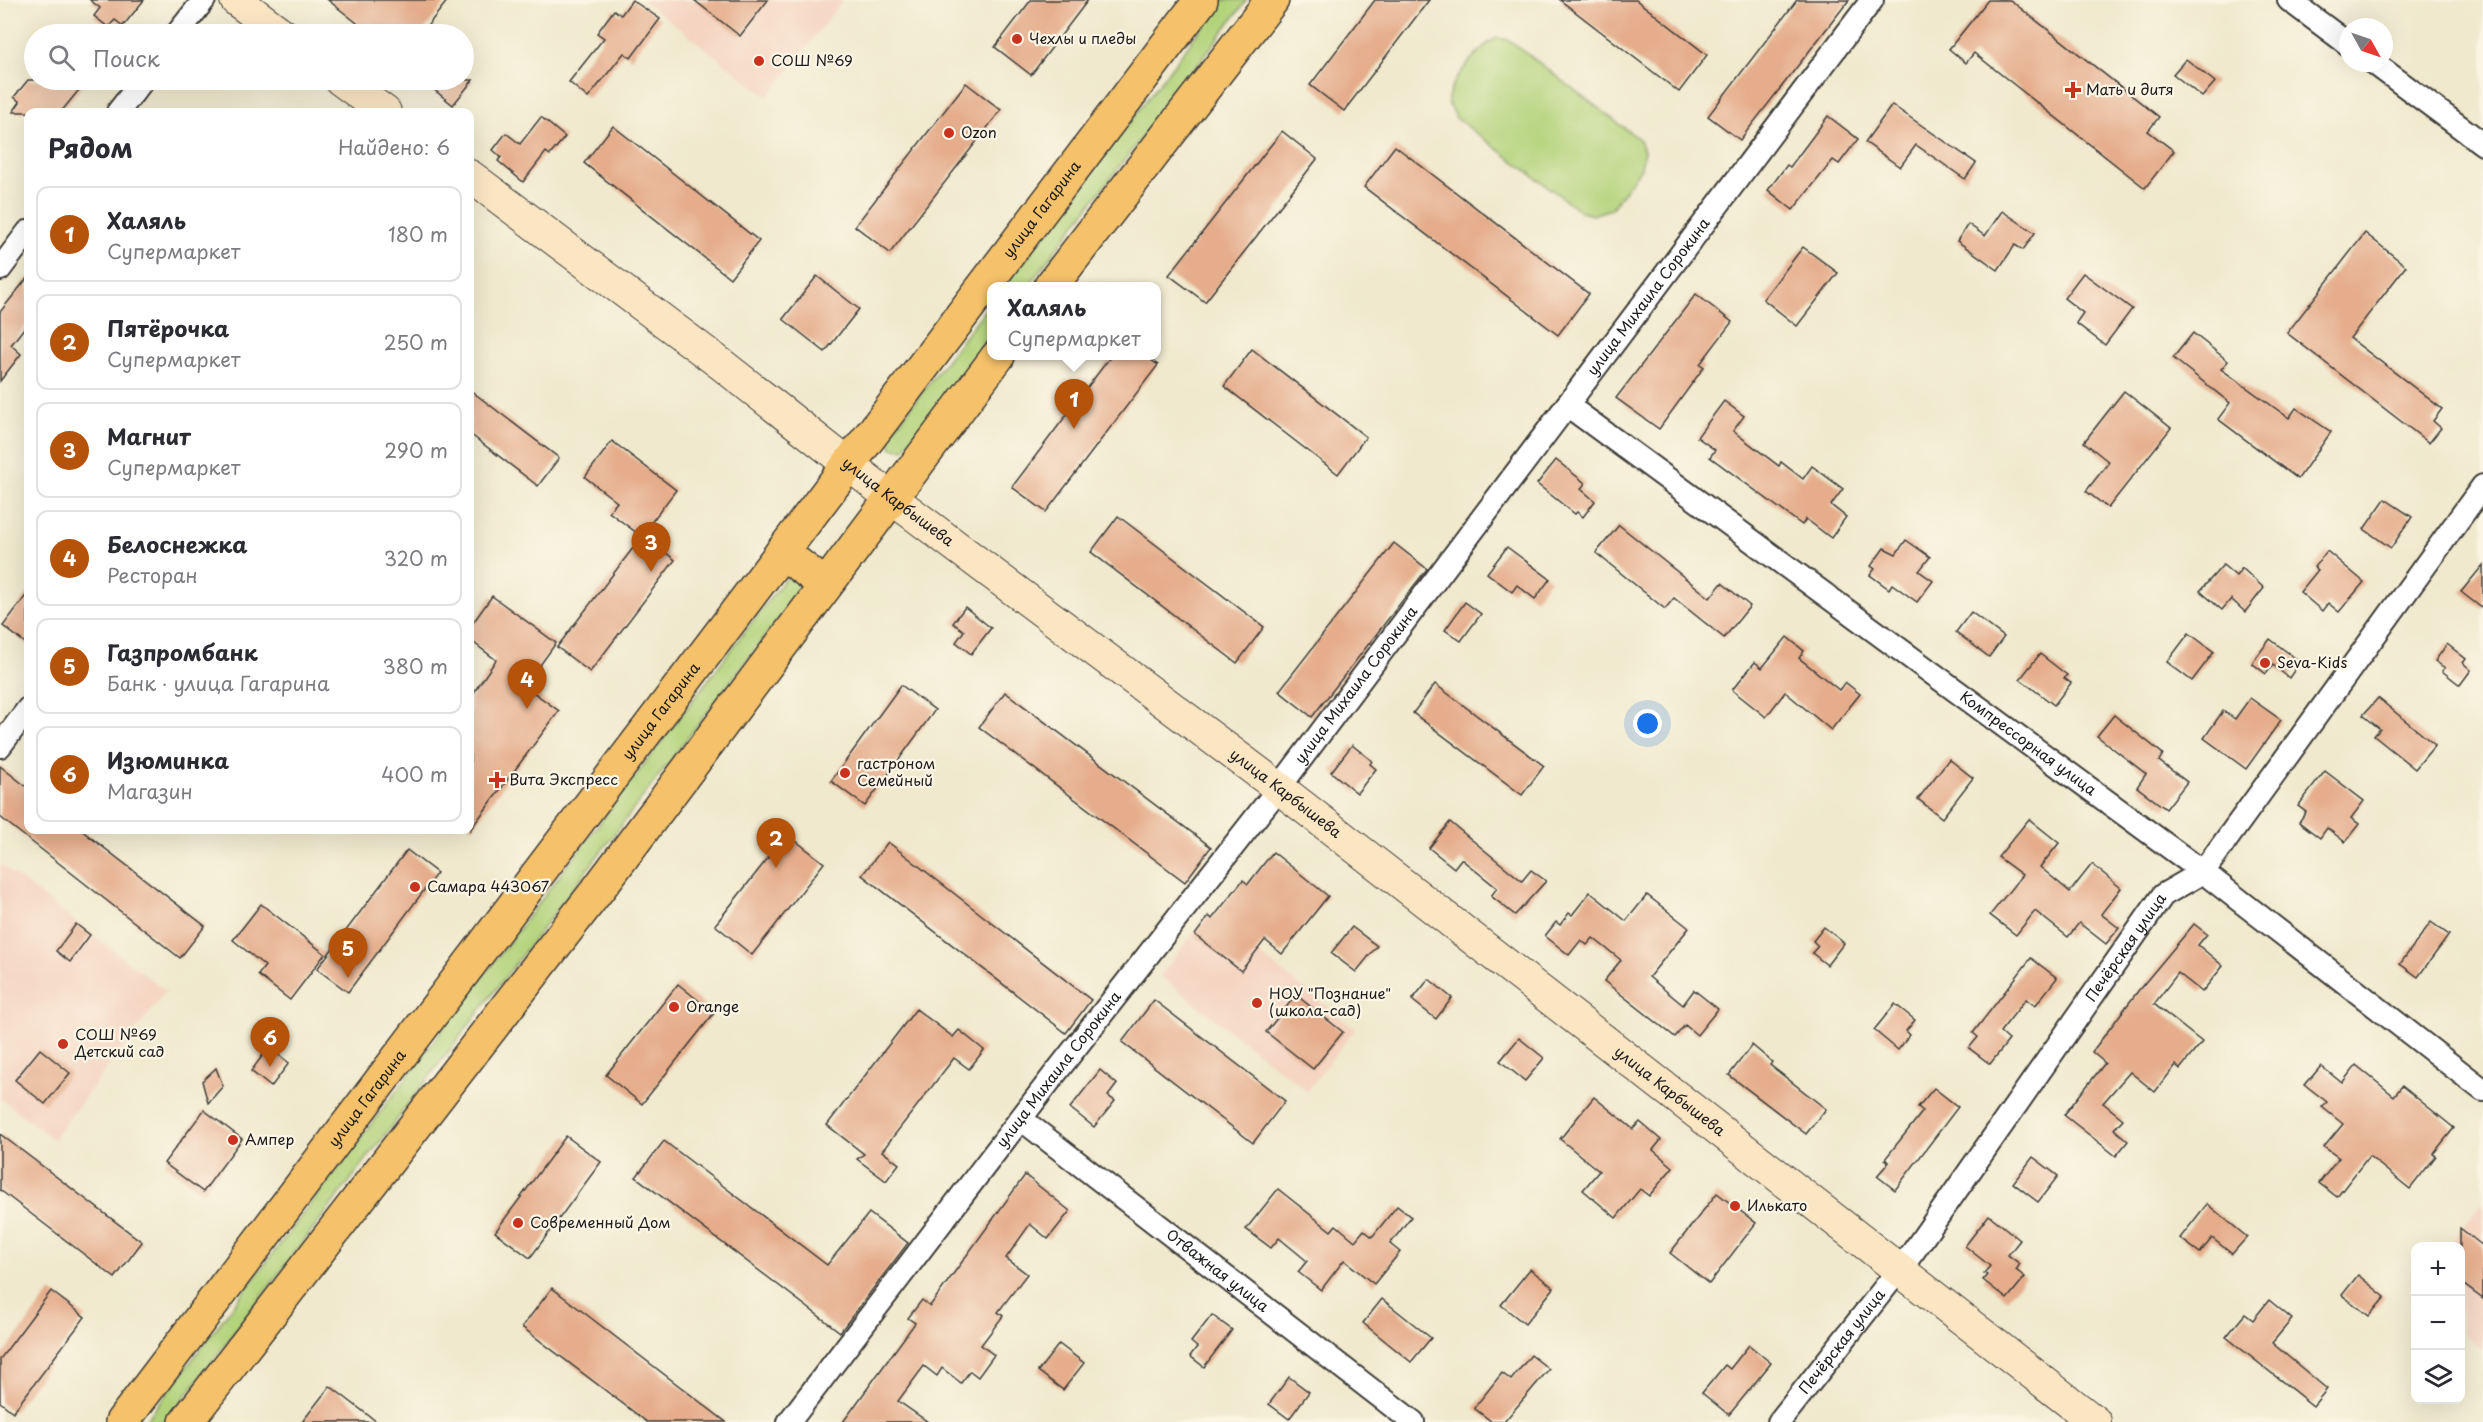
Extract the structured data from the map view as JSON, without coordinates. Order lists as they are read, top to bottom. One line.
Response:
{"streets":{"main road":["улица Гагарина"],"street":["улица Михаила Сорокина","улица Карбышева","Компрессорная улица","Печёрская улица","Отважная улица"]},"crossings":[["улица Гагарина","улица Карбышева"],["улица Михаила Сорокина","улица Карбышева"],["улица Михаила Сорокина","Компрессорная улица"],["улица Михаила Сорокина","Отважная улица"],["улица Карбышева","Печёрская улица"],["Компрессорная улица","Печёрская улица"]],"places":{"other":["Чехлы и пледы","СОШ №69","Ozon","Seva-Kids","гастроном Семейный","Самара 443067","НОУ \"Познание\" (школа-сад)","Orange","СОШ №69 Детский сад","Ампер","Илькато","Современный Дом"],"health":["Мать и дитя","Вита Экспресс"]},"north":"bottom right","page":{"search":"Поиск","heading":["Рядом","Найдено: 6"],"list":[{"mark":"1","name":"Халяль","note":"Супермаркет","value":"180 m"},{"mark":"2","name":"Пятёрочка","note":"Супермаркет","value":"250 m"},{"mark":"3","name":"Магнит","note":"Супермаркет","value":"290 m"},{"mark":"4","name":"Белоснежка","note":"Ресторан","value":"320 m"},{"mark":"5","name":"Газпромбанк","note":"Банк · улица Гагарина","value":"380 m"},{"mark":"6","name":"Изюминка","note":"Магазин","value":"400 m"}],"popup":["Халяль","Супермаркет"],"pins":["1","3","4","2","5","6"],"map_buttons":["+","−"]}}
